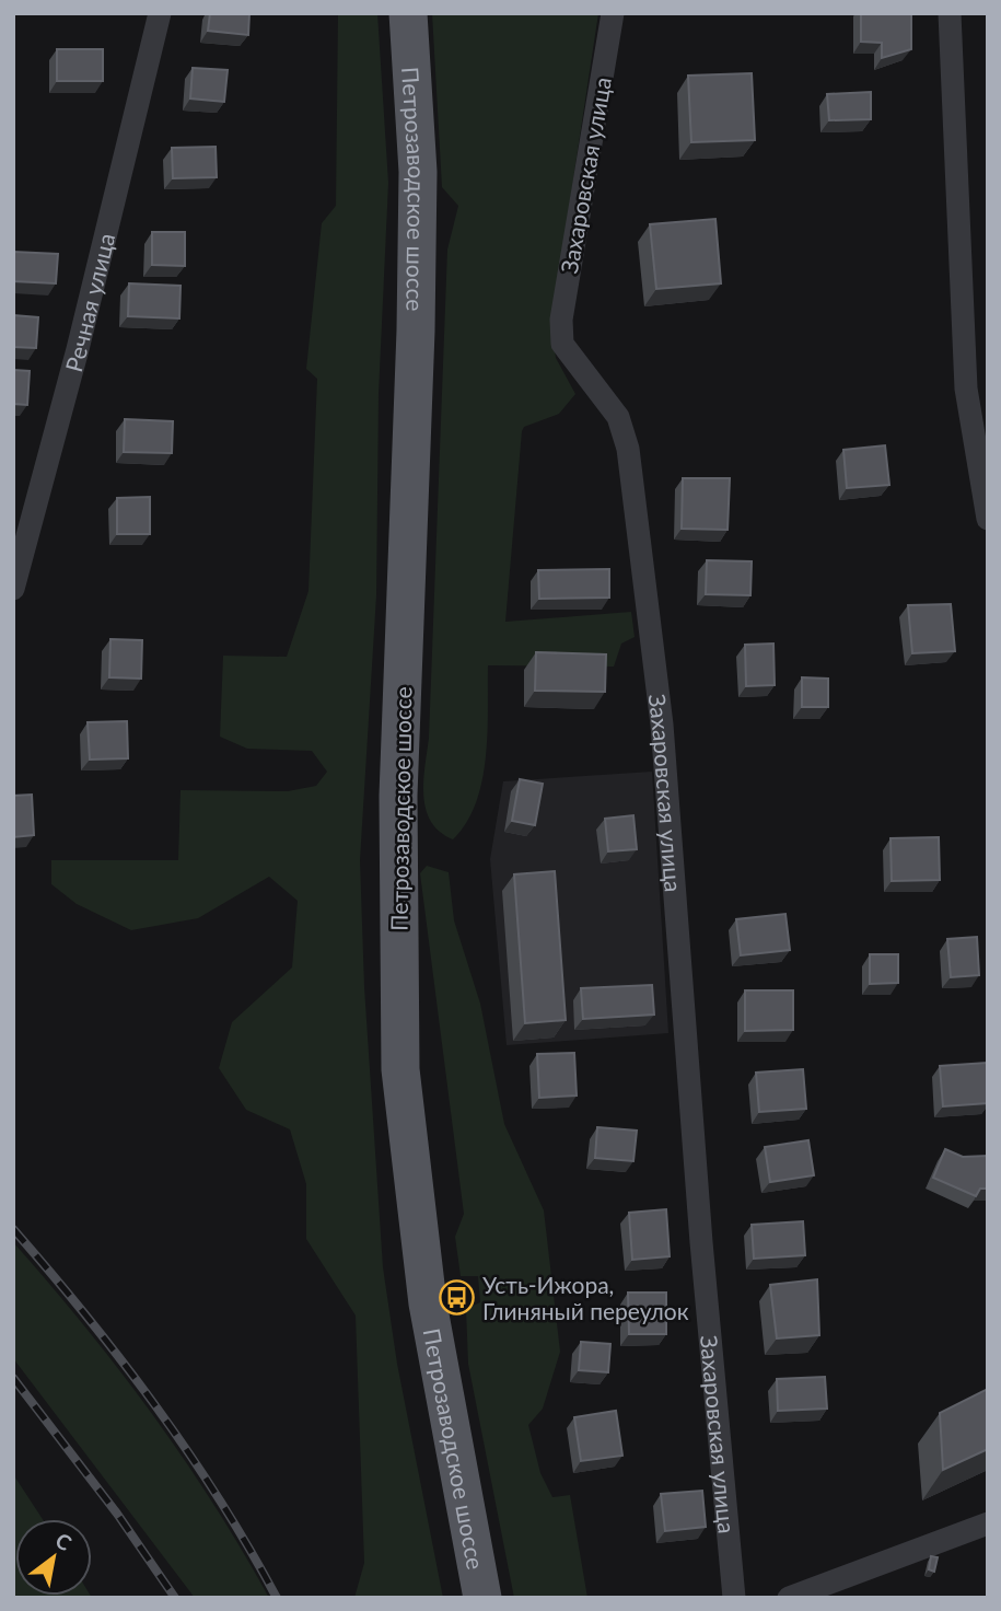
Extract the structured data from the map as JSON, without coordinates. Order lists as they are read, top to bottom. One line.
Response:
{"streets":{"main road":["Петрозаводское шоссе"],"street":["Захаровская улица","Речная улица"]},"places":{"bus stop":["Усть-Ижора, Глиняный переулок"]},"north":"top right"}
